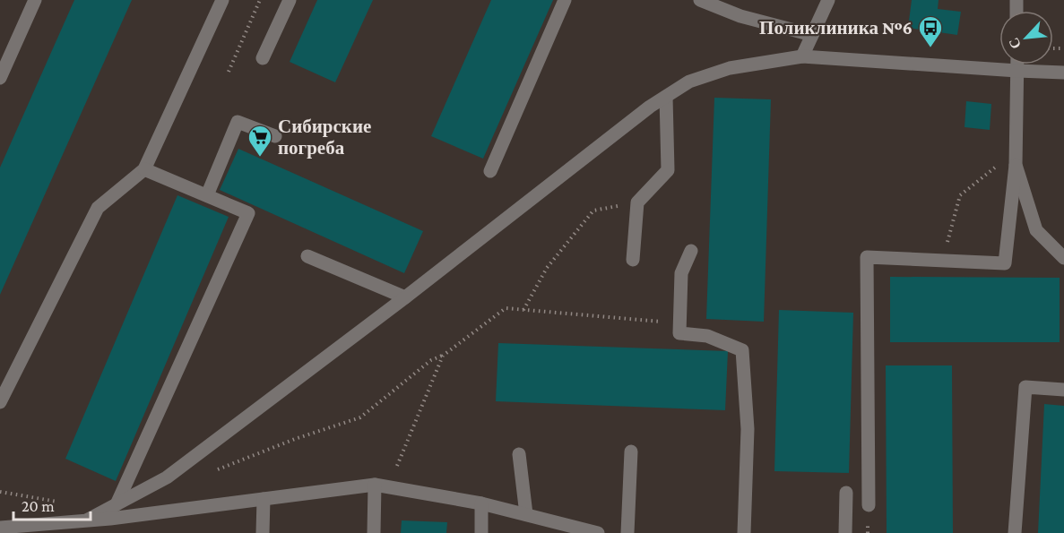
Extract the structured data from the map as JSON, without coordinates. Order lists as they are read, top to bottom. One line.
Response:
{"places":{"bus stop":["Поликлиника №6"],"supermarket":["Сибирские погреба"]},"scale_bar":"20 m","north":"bottom left"}
